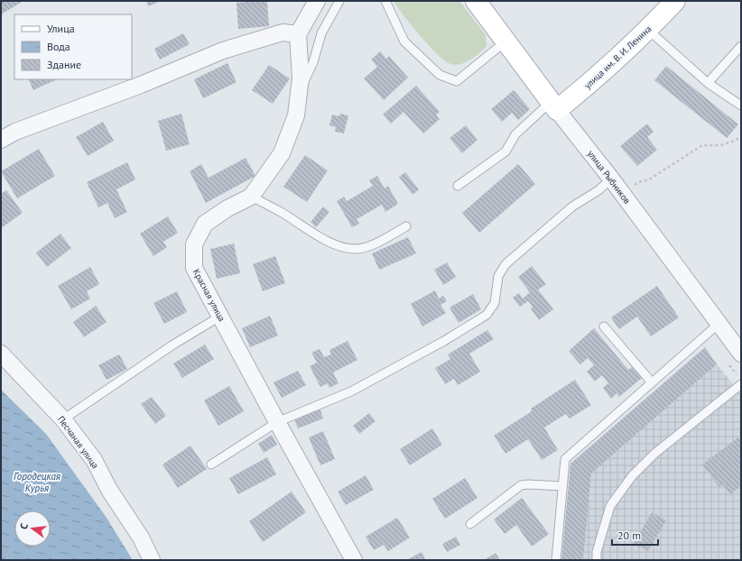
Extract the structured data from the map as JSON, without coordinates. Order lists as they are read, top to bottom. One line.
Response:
{"streets":{"main road":["улица им. В. И. Ленина","улица Рыбников"],"street":["Красная улица","Песчаная улица"]},"crossings":[["улица им. В. И. Ленина","улица Рыбников"]],"water":["Городецкая Курья"],"legend":["Улица","Вода","Здание"],"scale_bar":"20 m","north":"left"}
